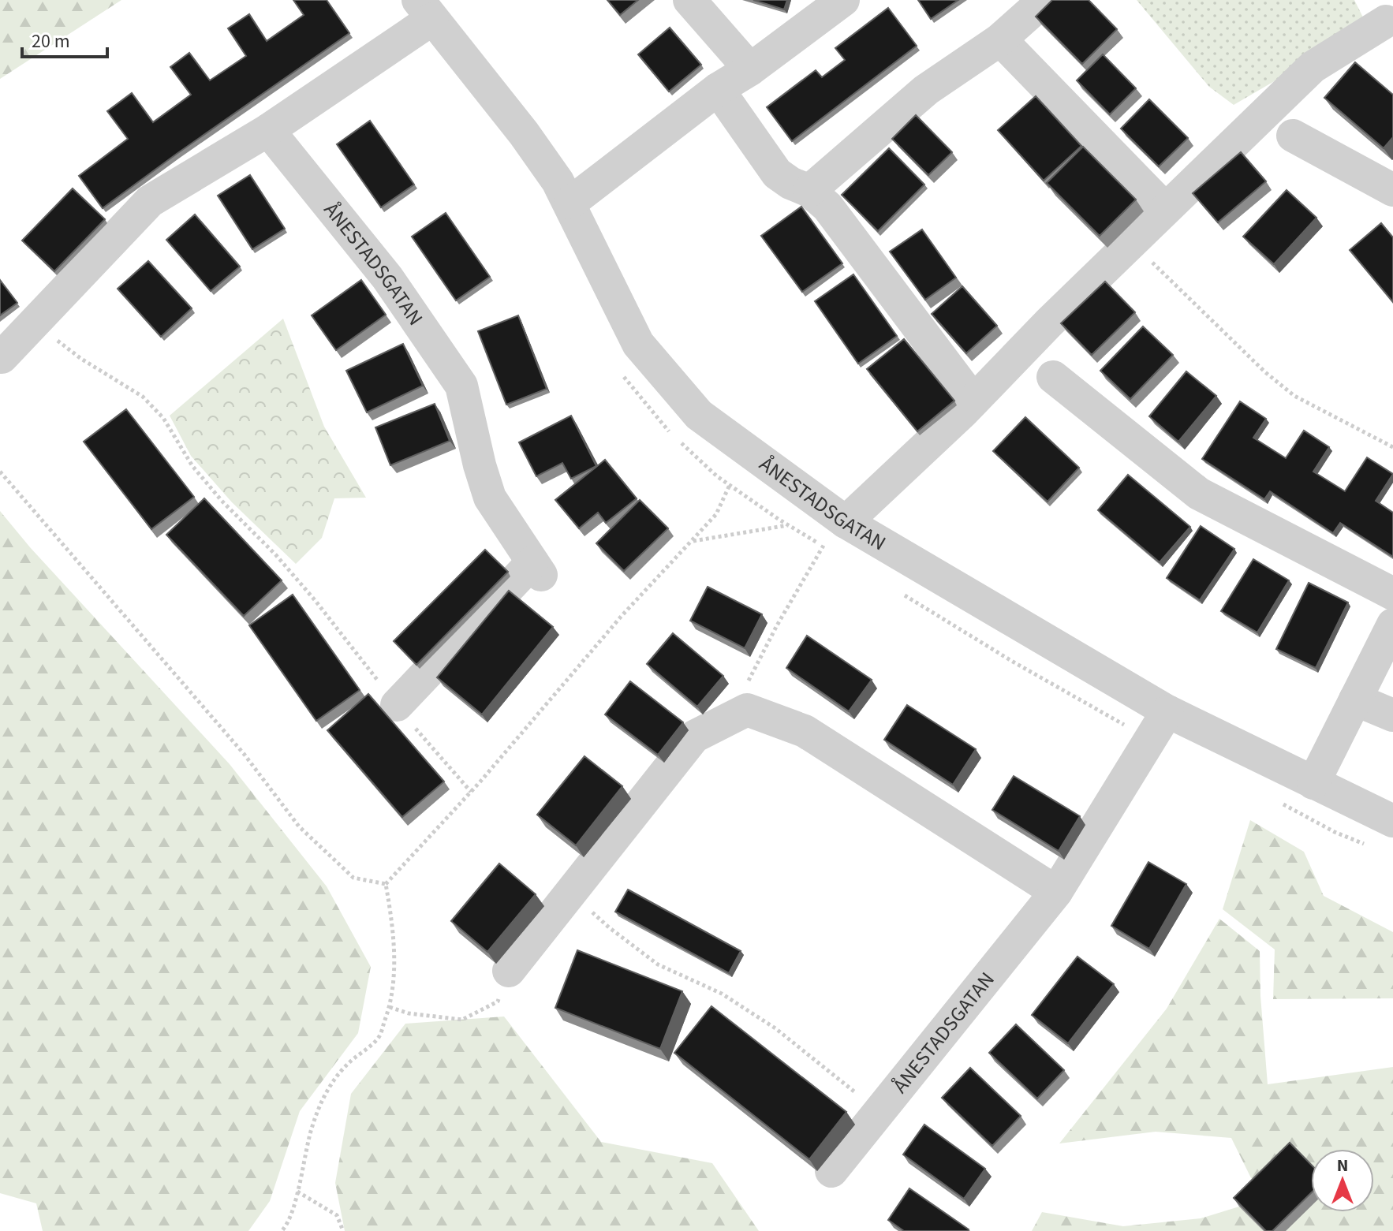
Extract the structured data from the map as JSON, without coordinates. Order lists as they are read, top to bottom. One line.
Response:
{"streets":{"street":["ÅNESTADSGATAN"]},"scale_bar":"20 m","north":"top"}
